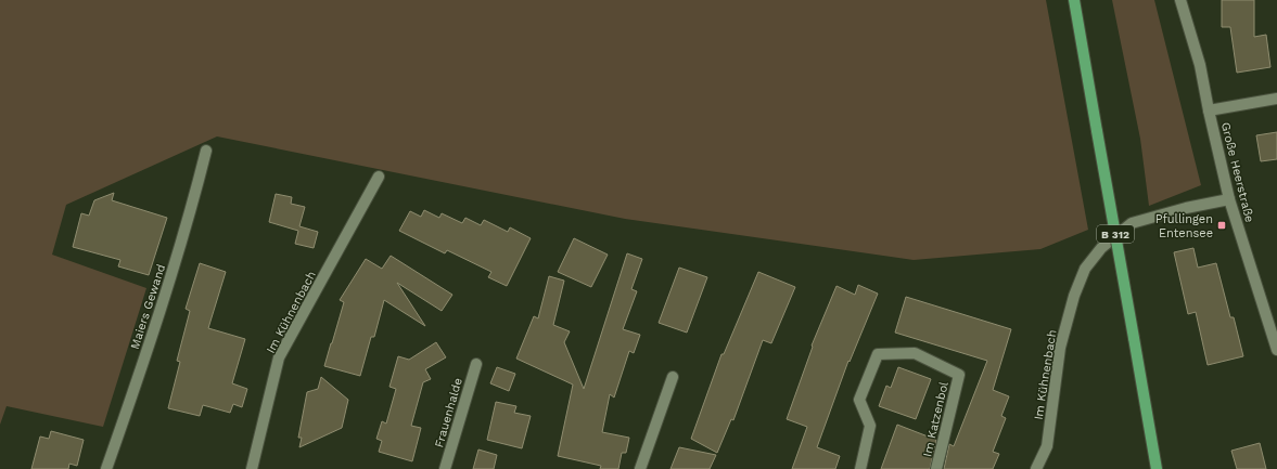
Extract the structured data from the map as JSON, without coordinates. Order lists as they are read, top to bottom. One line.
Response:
{"streets":{"main road":["B 312"],"street":["Große Heerstraße","Maiers Gewand","Im Kühnenbach","Frauenhalde","Im Katzenbol"]},"crossings":[["Große Heerstraße","Im Kühnenbach"]],"places":{"transit":["Pfullingen Entensee"]}}
